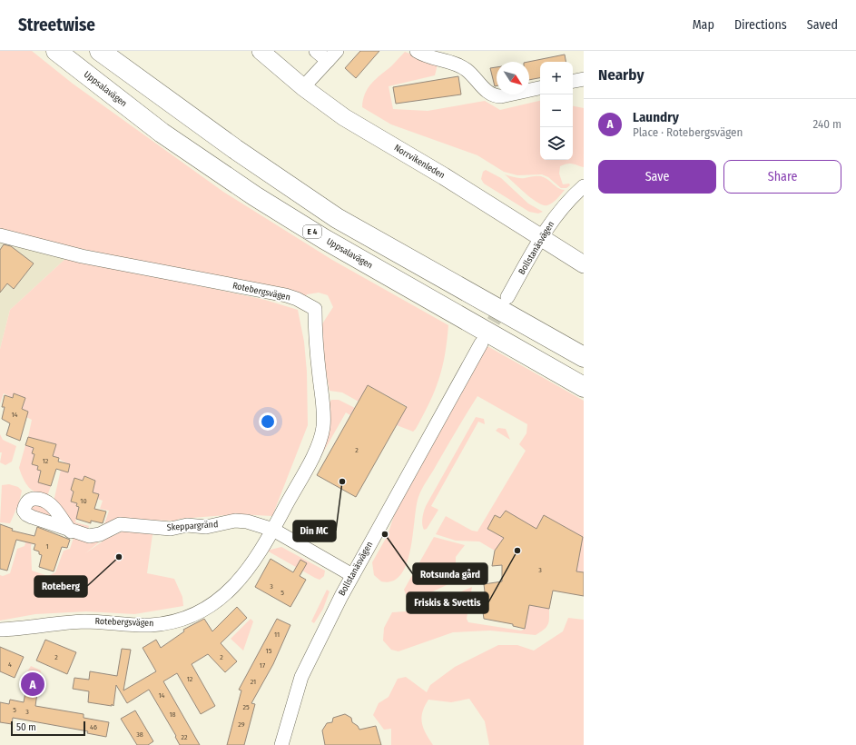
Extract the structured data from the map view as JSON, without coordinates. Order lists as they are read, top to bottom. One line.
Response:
{"streets":{"highway":["Uppsalavägen","E 4"],"main road":["Norrvikenleden"],"street":["Bollstanäsvägen","Rotebergsvägen","Skeppargränd"]},"crossings":[["Norrvikenleden","Bollstanäsvägen"],["Rotebergsvägen","Skeppargränd"]],"places":["Din MC","Rotsunda gård","Friskis & Svettis","Roteberg"],"house_numbers":["14","2","12","10","1","3","3","5","11","15","2","2","4","17","12","21","14","25","5","3","18","29","46","38","22"],"scale_bar":"50 m","north":"bottom right","page":{"header":"Streetwise","nav":["Map","Directions","Saved"],"heading":"Nearby","map_buttons":["+","−"],"list":[{"mark":"A","name":"Laundry","note":"Place · Rotebergsvägen","value":"240 m"}],"buttons":["Save","Share"],"pins":"A","scale":"50 m"}}
